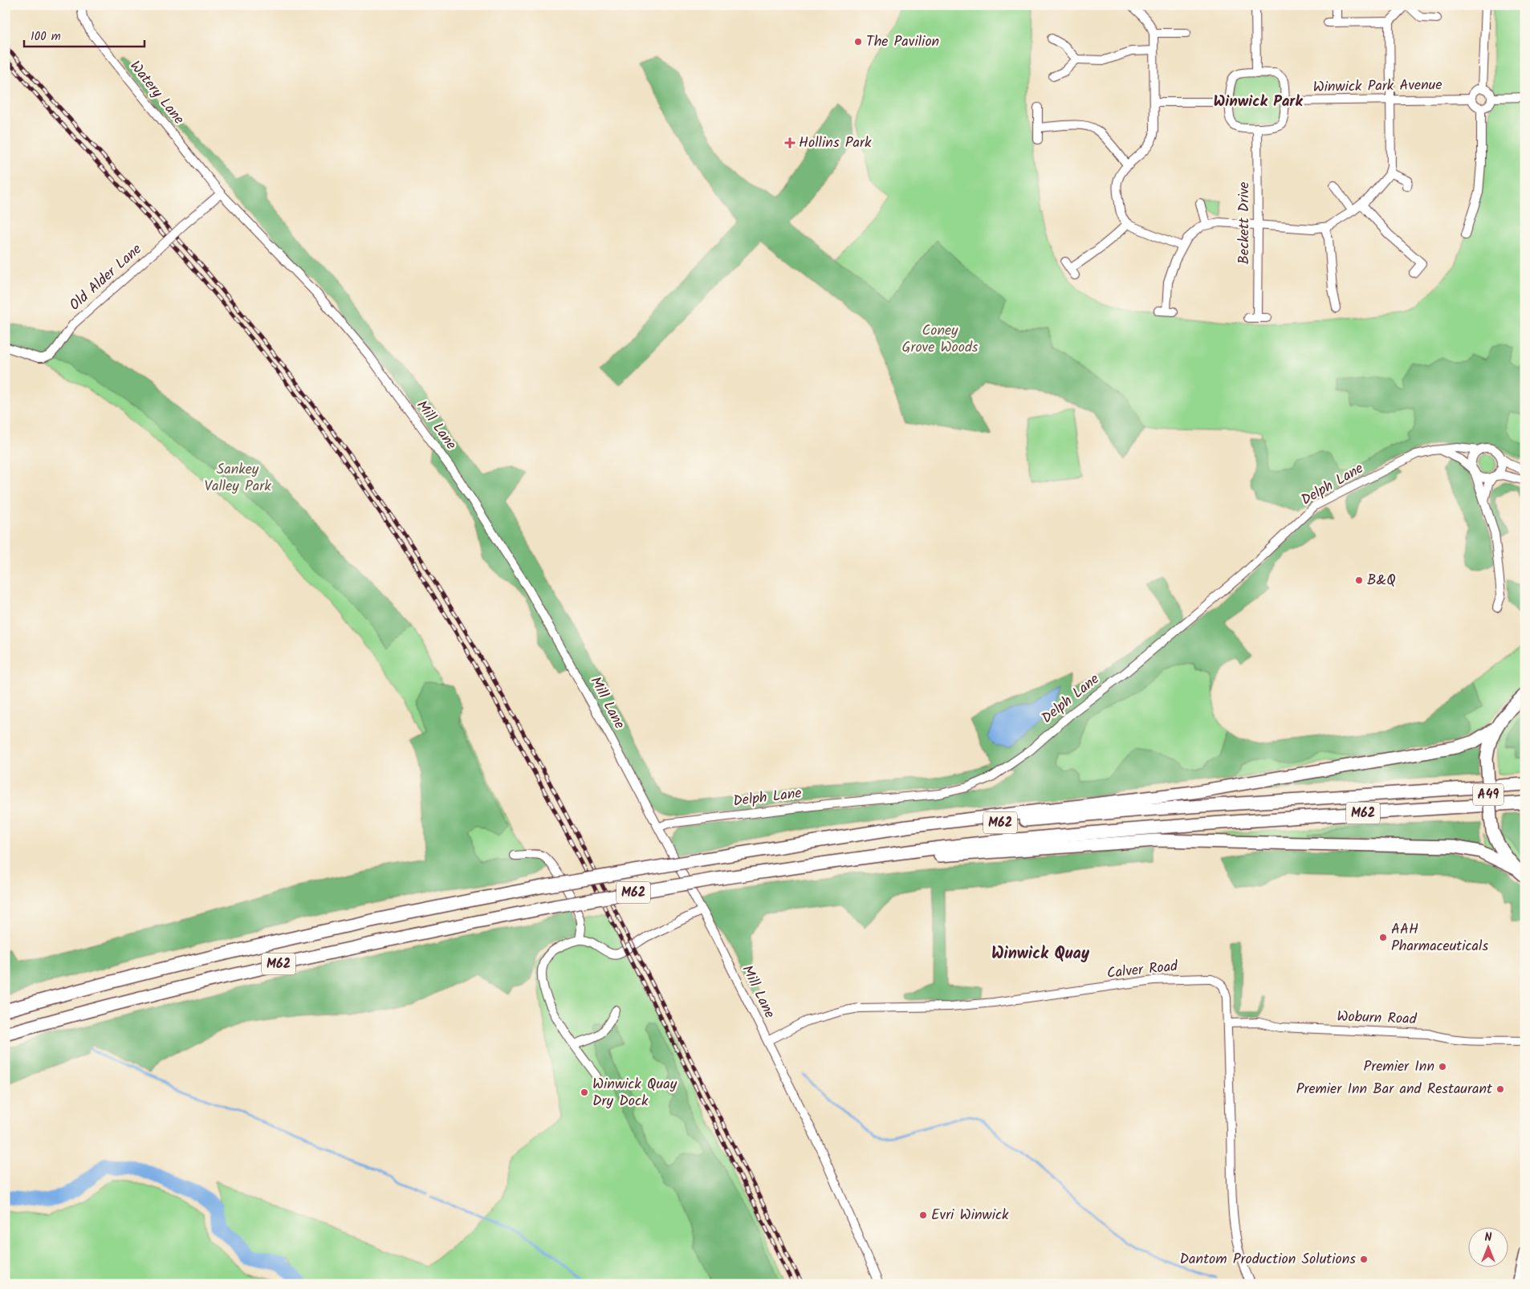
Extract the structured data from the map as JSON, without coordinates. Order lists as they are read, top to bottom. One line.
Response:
{"streets":{"highway":["A49","M62"],"street":["Winwick Park Avenue","Watery Lane","Beckett Drive","Old Alder Lane","Mill Lane","Delph Lane","Calver Road","Woburn Road"]},"crossings":[["Winwick Park Avenue","Beckett Drive"],["Watery Lane","Old Alder Lane"],["Watery Lane","Mill Lane"],["Old Alder Lane","Mill Lane"],["Mill Lane","Delph Lane"],["Mill Lane","Calver Road"],["Calver Road","Woburn Road"]],"districts":["Winwick Park","Winwick Quay"],"parks":["Coney Grove Woods","Sankey Valley Park"],"places":{"other":["The Pavilion","B&Q","AAH Pharmaceuticals","Premier Inn","Premier Inn Bar and Restaurant","Winwick Quay Dry Dock","Evri Winwick","Dantom Production Solutions"],"health":["Hollins Park"]},"scale_bar":"100 m","north":"top"}
